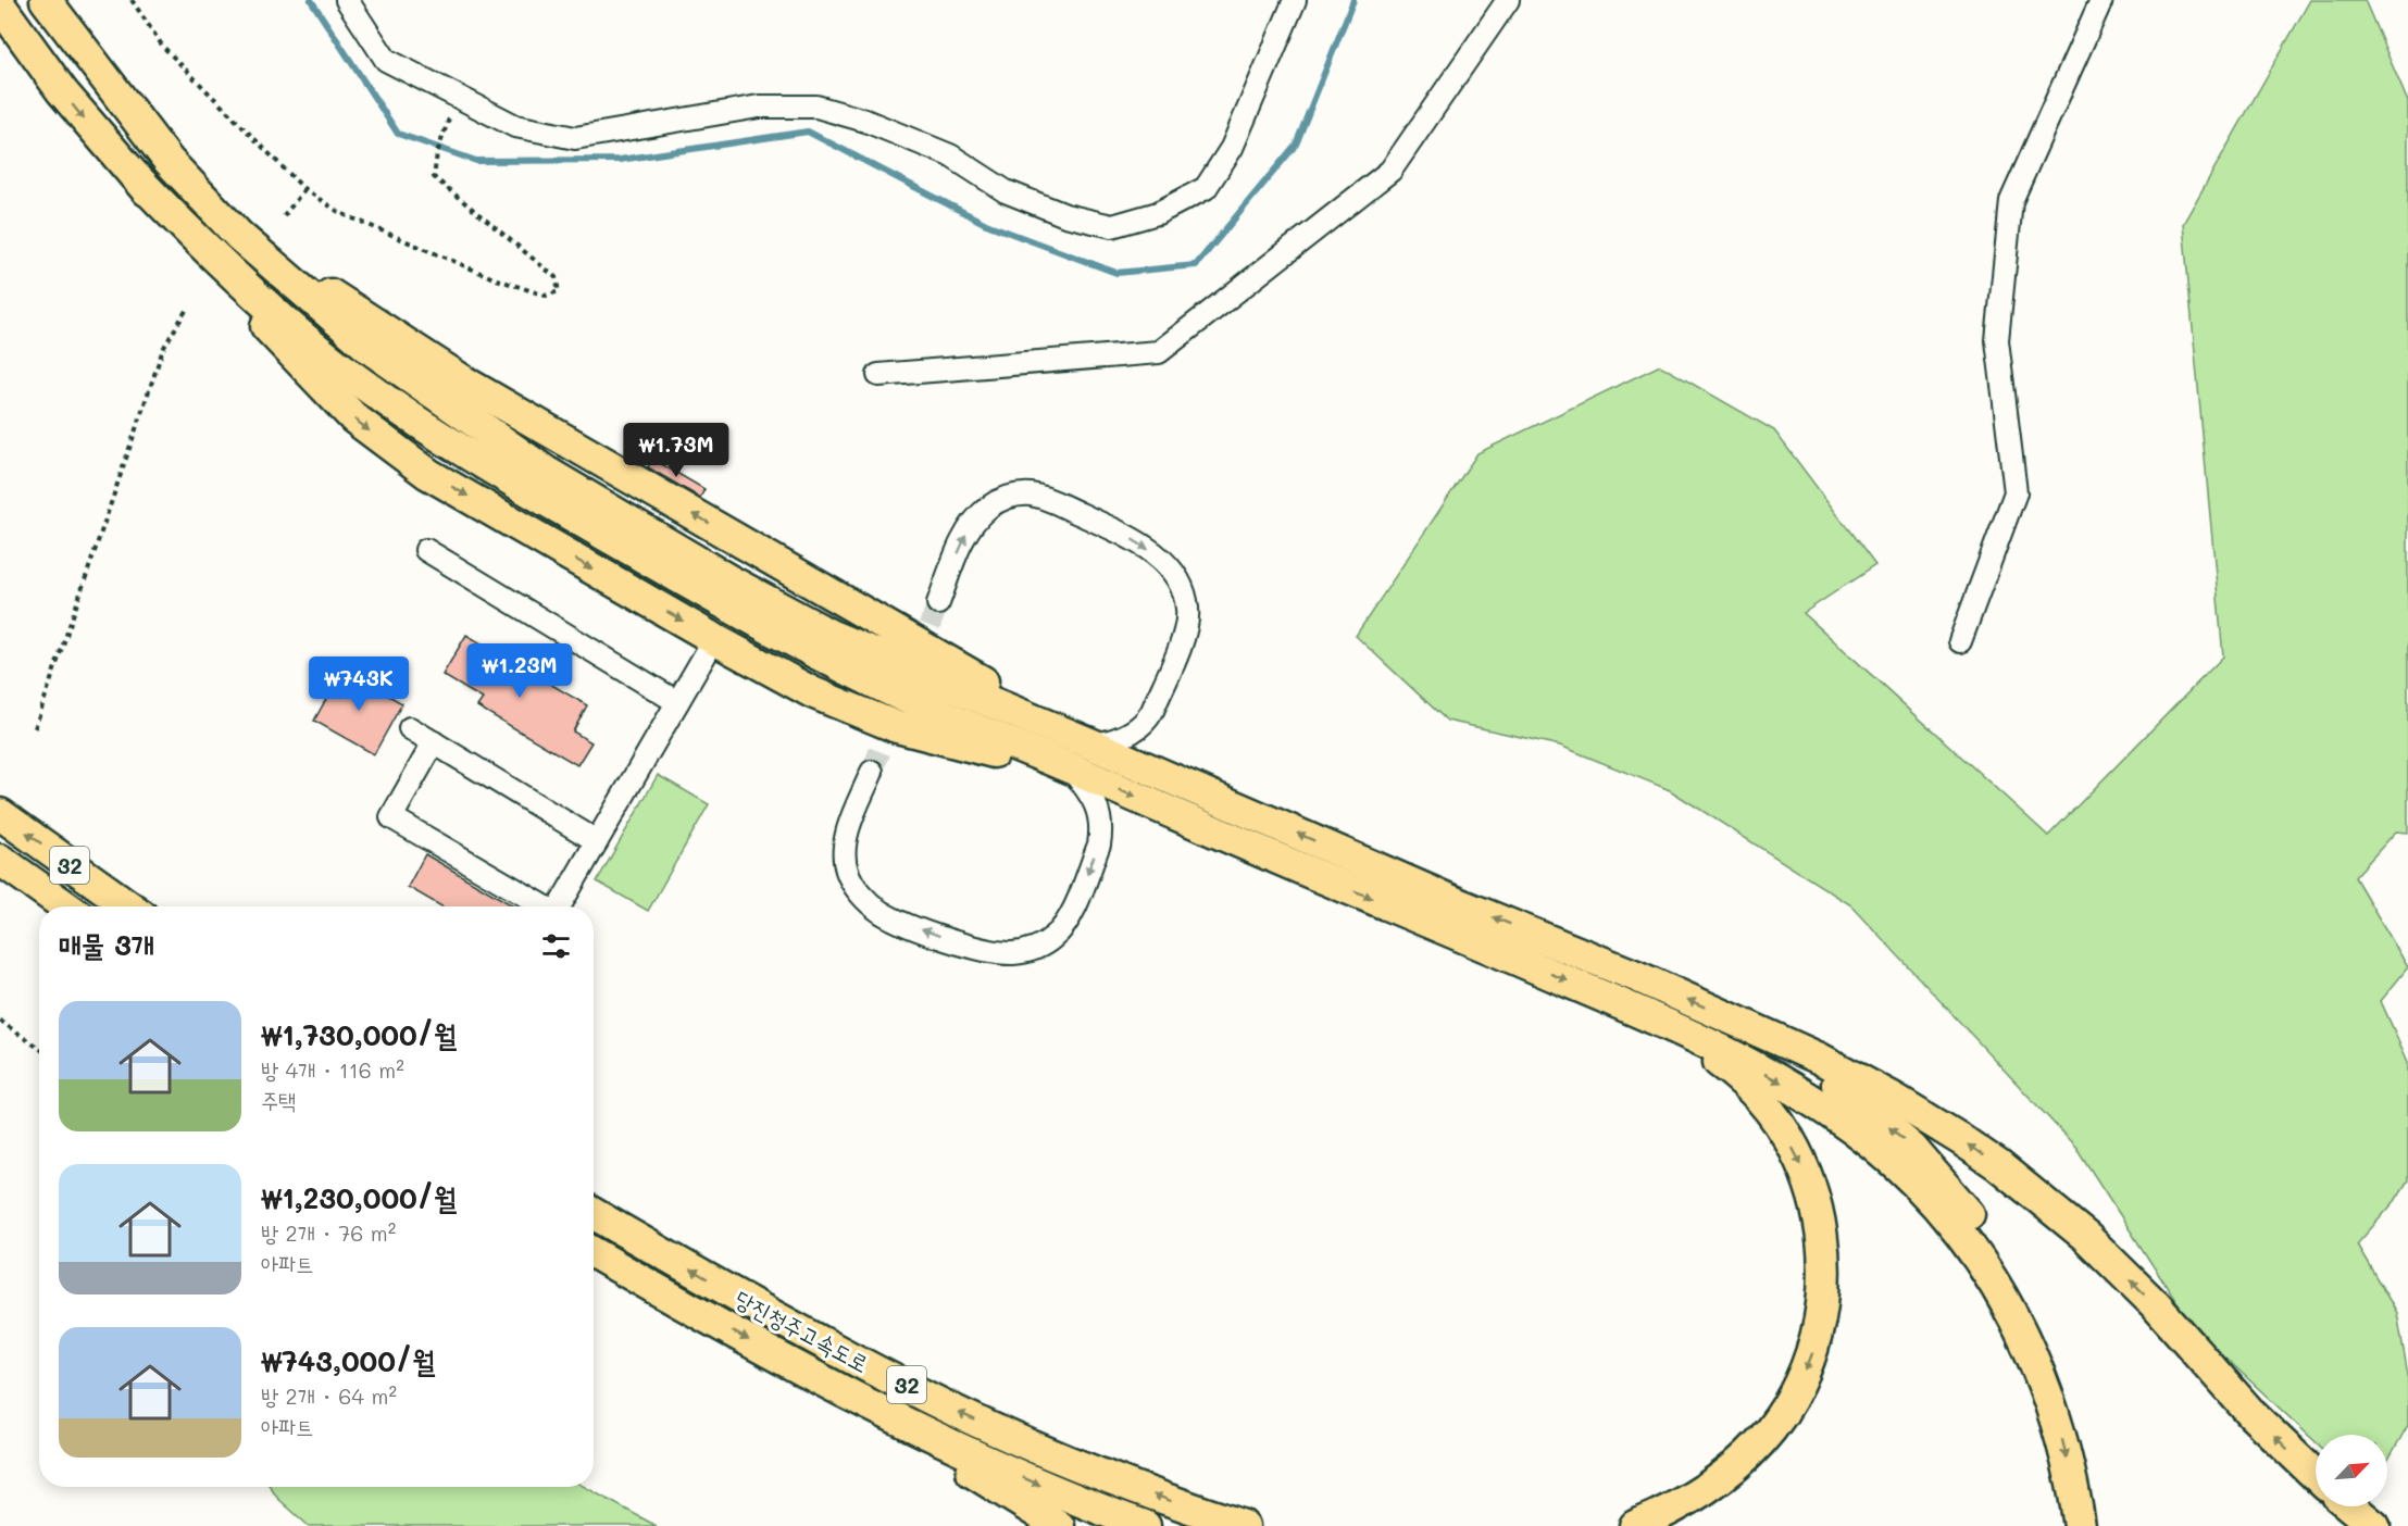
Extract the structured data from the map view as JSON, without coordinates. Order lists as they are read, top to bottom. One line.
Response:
{"streets":{"highway":["32","당진청주고속도로"]},"north":"top right","page":{"price":["₩1.73M","₩1.23M","₩743K"],"heading":"매물 3개","list":[{"name":"₩1,730,000/월","note":"방 4개 · 116 m² · 주택"},{"name":"₩1,230,000/월","note":"방 2개 · 76 m² · 아파트"},{"name":"₩743,000/월","note":"방 2개 · 64 m² · 아파트"}]}}
